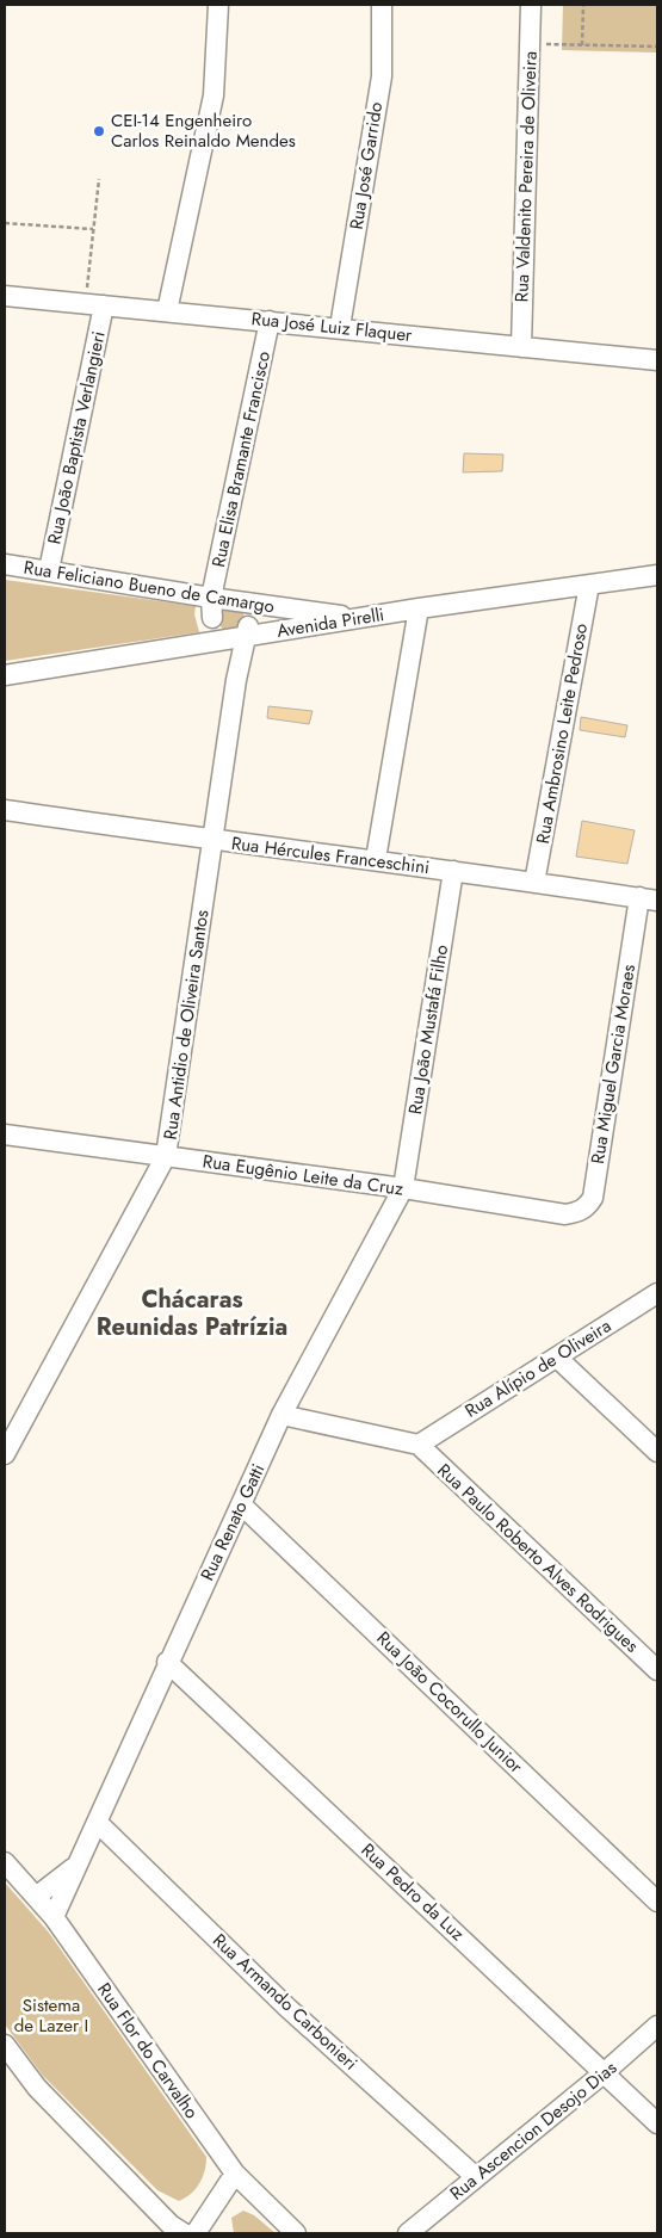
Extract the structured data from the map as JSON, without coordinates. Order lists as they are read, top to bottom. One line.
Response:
{"streets":{"street":["Rua José Garrido","Rua Valdenito Pereira de Oliveira","Rua José Luiz Flaquer","Rua João Baptista Verlangieri","Rua Elisa Bramante Francisco","Rua Feliciano Bueno de Camargo","Avenida Pirelli","Rua Ambrosino Leite Pedroso","Rua Hércules Franceschini","Rua Antidio de Oliveira Santos","Rua João Mustafá Filho","Rua Miguel Garcia Moraes","Rua Eugênio Leite da Cruz","Rua Alípio de Oliveira","Rua Renato Gatti","Rua Paulo Roberto Alves Rodrigues","Rua João Cocorullo Junior","Rua Pedro da Luz","Rua Armando Carbonieri","Rua Flor do Carvalho","Rua Ascencion Desojo Dias"]},"crossings":[["Rua José Garrido","Rua José Luiz Flaquer"],["Rua Valdenito Pereira de Oliveira","Rua José Luiz Flaquer"],["Rua José Luiz Flaquer","Rua João Baptista Verlangieri"],["Rua José Luiz Flaquer","Rua Elisa Bramante Francisco"],["Rua João Baptista Verlangieri","Rua Feliciano Bueno de Camargo"],["Rua Elisa Bramante Francisco","Rua Feliciano Bueno de Camargo"],["Rua Elisa Bramante Francisco","Avenida Pirelli"],["Rua Feliciano Bueno de Camargo","Avenida Pirelli"],["Avenida Pirelli","Rua Ambrosino Leite Pedroso"],["Rua Ambrosino Leite Pedroso","Rua Hércules Franceschini"],["Rua Hércules Franceschini","Rua Antidio de Oliveira Santos"],["Rua Hércules Franceschini","Rua João Mustafá Filho"],["Rua Hércules Franceschini","Rua Miguel Garcia Moraes"],["Rua Antidio de Oliveira Santos","Rua Eugênio Leite da Cruz"],["Rua João Mustafá Filho","Rua Eugênio Leite da Cruz"],["Rua João Mustafá Filho","Rua Renato Gatti"],["Rua Miguel Garcia Moraes","Rua Eugênio Leite da Cruz"],["Rua Eugênio Leite da Cruz","Rua Renato Gatti"],["Rua Alípio de Oliveira","Rua Paulo Roberto Alves Rodrigues"],["Rua Renato Gatti","Rua João Cocorullo Junior"],["Rua Renato Gatti","Rua Pedro da Luz"],["Rua Renato Gatti","Rua Armando Carbonieri"],["Rua Renato Gatti","Rua Flor do Carvalho"],["Rua Pedro da Luz","Rua Ascencion Desojo Dias"],["Rua Armando Carbonieri","Rua Ascencion Desojo Dias"]],"districts":["Chácaras Reunidas Patrízia"],"parks":["Sistema de Lazer I"],"places":["CEI-14 Engenheiro Carlos Reinaldo Mendes"]}
